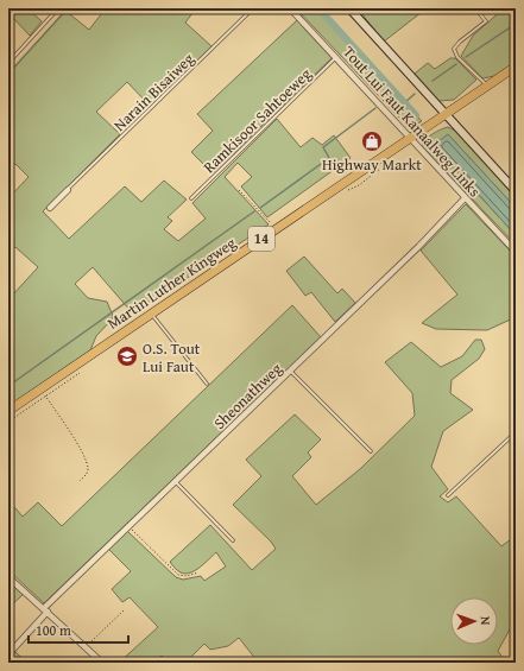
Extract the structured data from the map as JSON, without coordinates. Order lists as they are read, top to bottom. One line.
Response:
{"streets":{"main road":["14","Martin Luther Kingweg"],"street":["Tout Lui Faut Kanaalweg Links","Sheonathweg"],"lane":["Narain Bisaiweg","Ramkisoor Sahtoeweg"]},"crossings":[["Ramkisoor Sahtoeweg","Tout Lui Faut Kanaalweg Links"],["Tout Lui Faut Kanaalweg Links","Martin Luther Kingweg"],["Tout Lui Faut Kanaalweg Links","Sheonathweg"]],"places":{"shop":["Highway Markt"],"school or university":["O.S. Tout Lui Faut"]},"scale_bar":"100 m","north":"right"}
